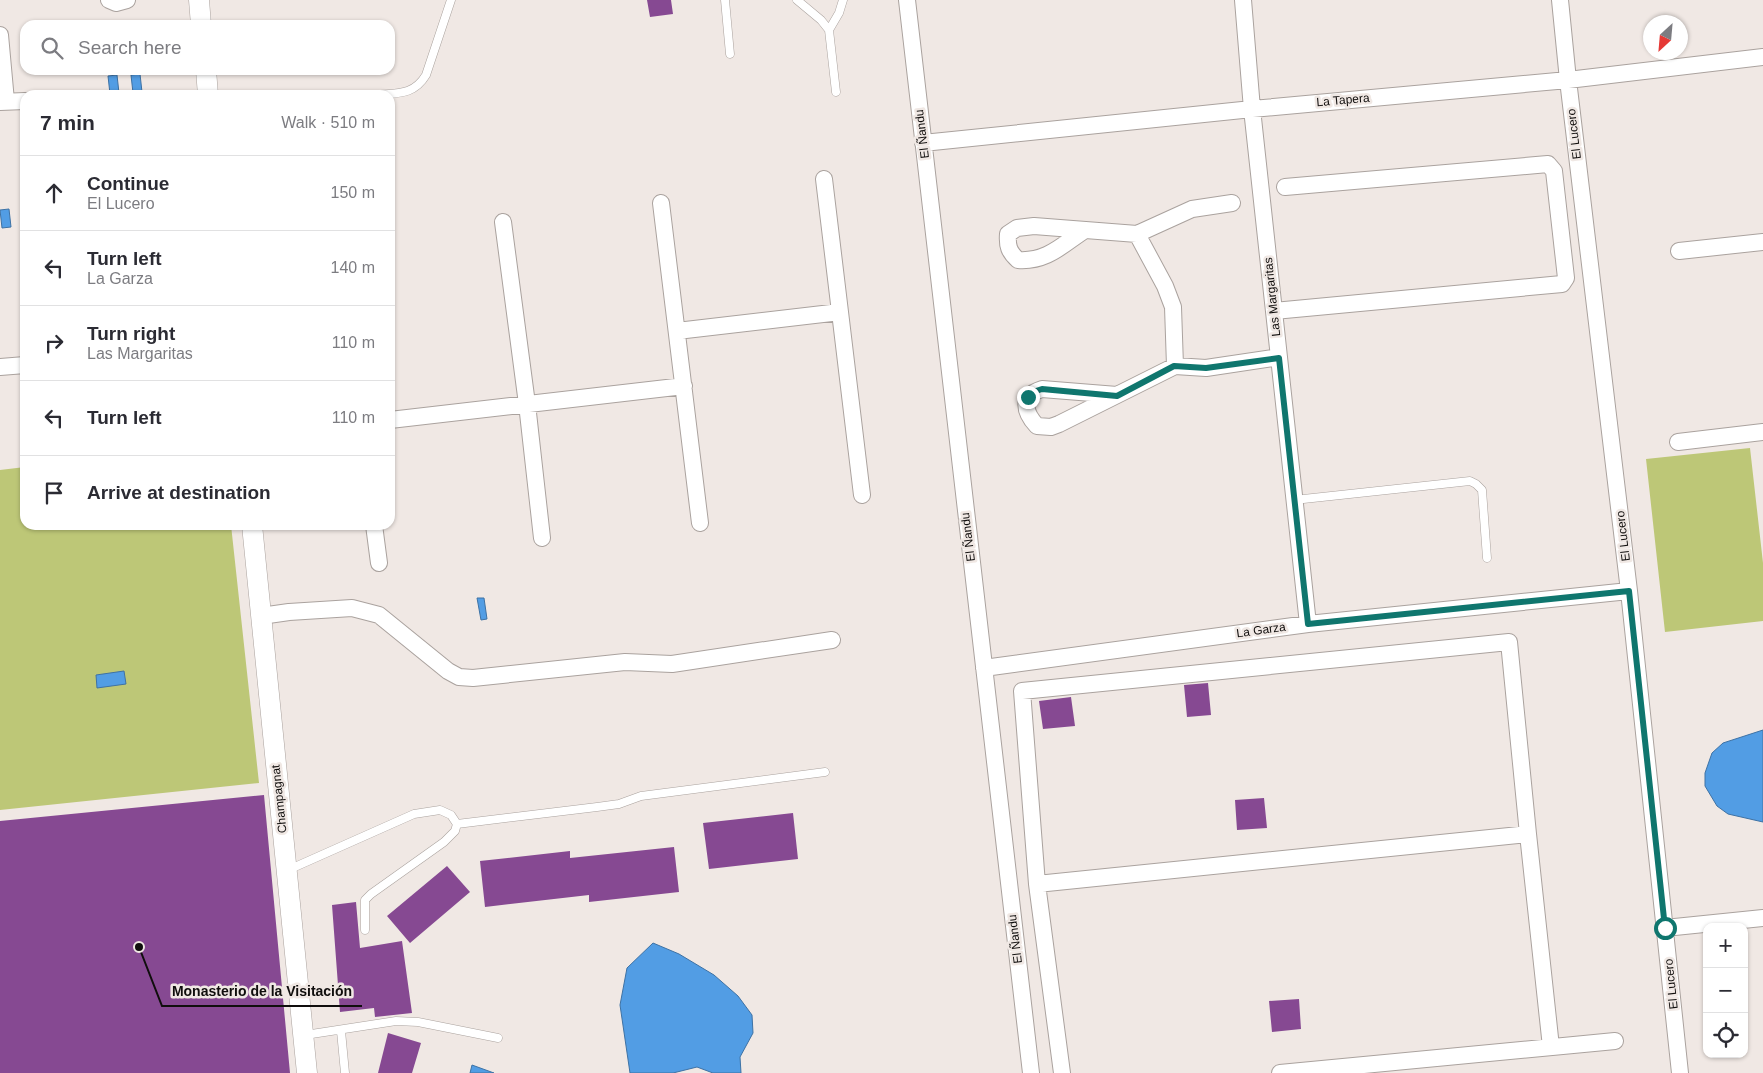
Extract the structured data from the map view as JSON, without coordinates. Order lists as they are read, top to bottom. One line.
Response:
{"streets":{"street":["La Tapera","El Ñandu","El Lucero","Las Margaritas","La Garza","Champagnat"]},"crossings":[["La Tapera","El Ñandu"],["La Tapera","El Lucero"],["La Tapera","Las Margaritas"],["El Ñandu","La Garza"],["El Lucero","La Garza"],["Las Margaritas","La Garza"]],"places":["Monasterio de la Visitación"],"north":"bottom left","page":{"search":"Search here","heading":["7 min","Walk · 510 m"],"list":[["Continue","El Lucero","150 m"],["Turn left","La Garza","140 m"],["Turn right","Las Margaritas","110 m"],["Turn left","110 m"],"Arrive at destination"],"map_buttons":["+","−"]}}
